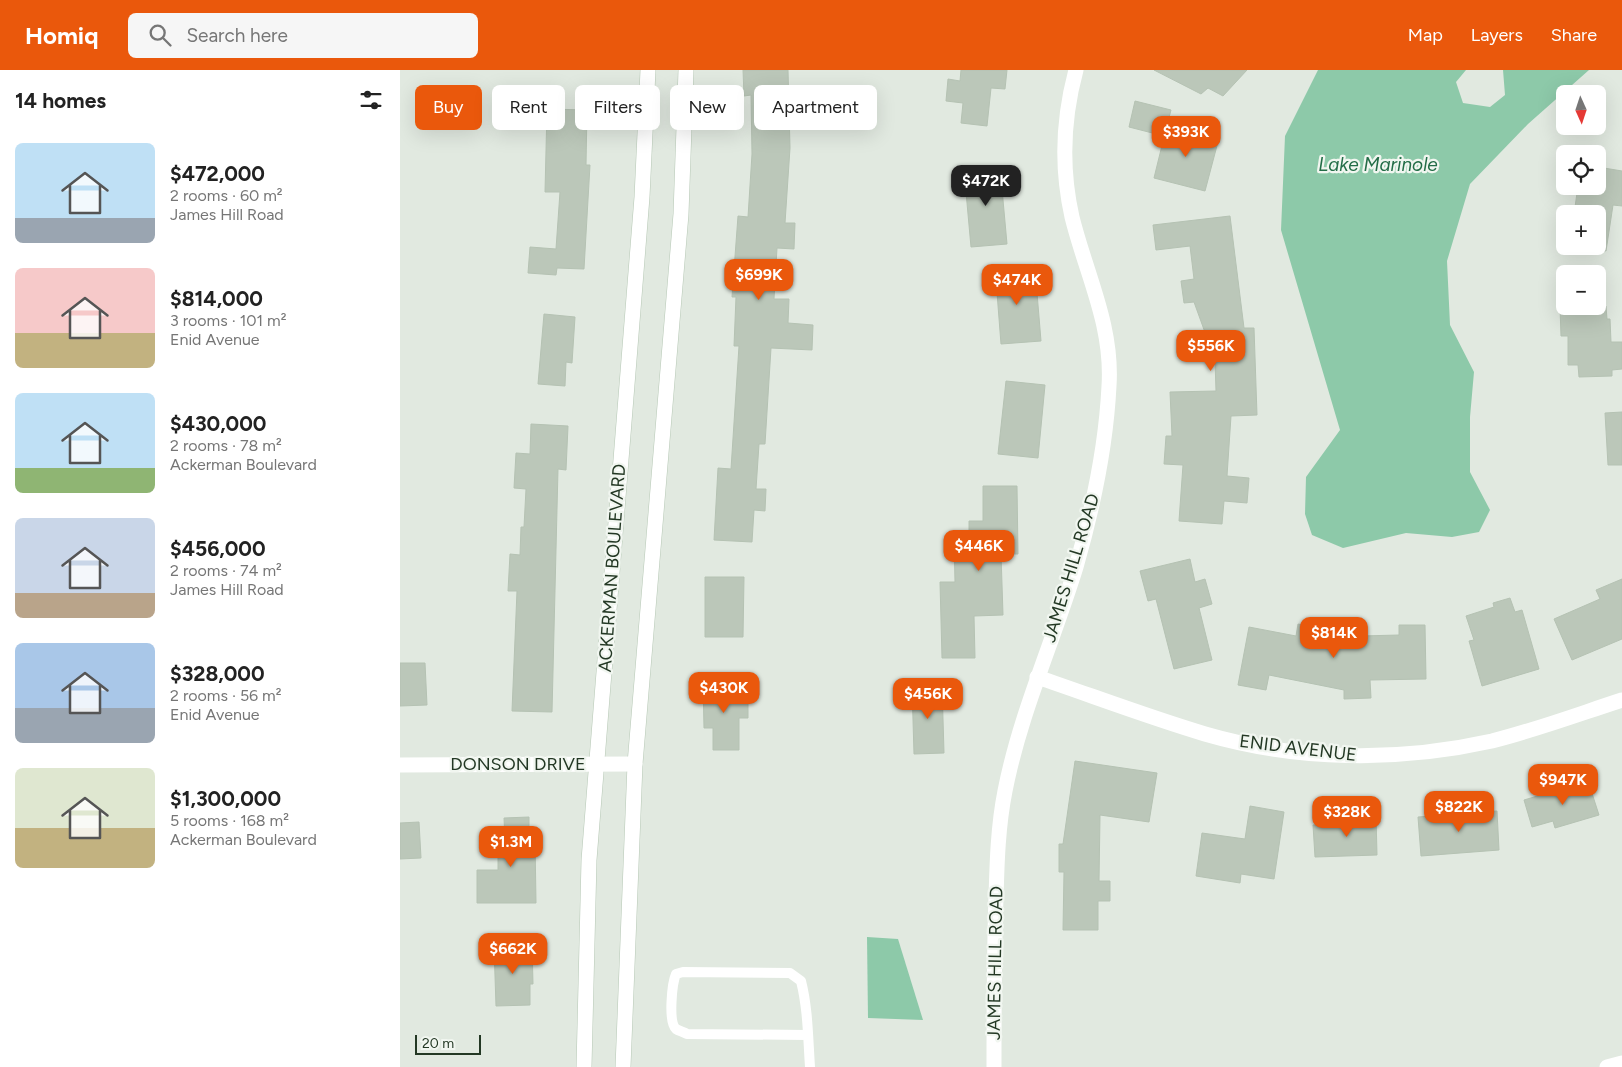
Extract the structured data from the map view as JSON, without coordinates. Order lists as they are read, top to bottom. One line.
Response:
{"streets":{"street":["ACKERMAN BOULEVARD","JAMES HILL ROAD","ENID AVENUE","DONSON DRIVE"]},"crossings":[["ACKERMAN BOULEVARD","DONSON DRIVE"],["JAMES HILL ROAD","ENID AVENUE"]],"water":["Lake Marinole"],"scale_bar":"20 m","north":"bottom","page":{"header":"Homiq","search":"Search here","nav":["Map","Layers","Share"],"heading":"14 homes","map_buttons":["+","−"],"chip":["Buy","Rent","Filters","New","Apartment"],"price":["$393K","$472K","$699K","$474K","$556K","$446K","$814K","$430K","$456K","$947K","$822K","$328K","$1.3M","$662K"],"list":[{"name":"$472,000","note":"2 rooms · 60 m² · James Hill Road"},{"name":"$814,000","note":"3 rooms · 101 m² · Enid Avenue"},{"name":"$430,000","note":"2 rooms · 78 m² · Ackerman Boulevard"},{"name":"$456,000","note":"2 rooms · 74 m² · James Hill Road"},{"name":"$328,000","note":"2 rooms · 56 m² · Enid Avenue"},{"name":"$1,300,000","note":"5 rooms · 168 m² · Ackerman Boulevard"}],"scale":"20 m"}}
